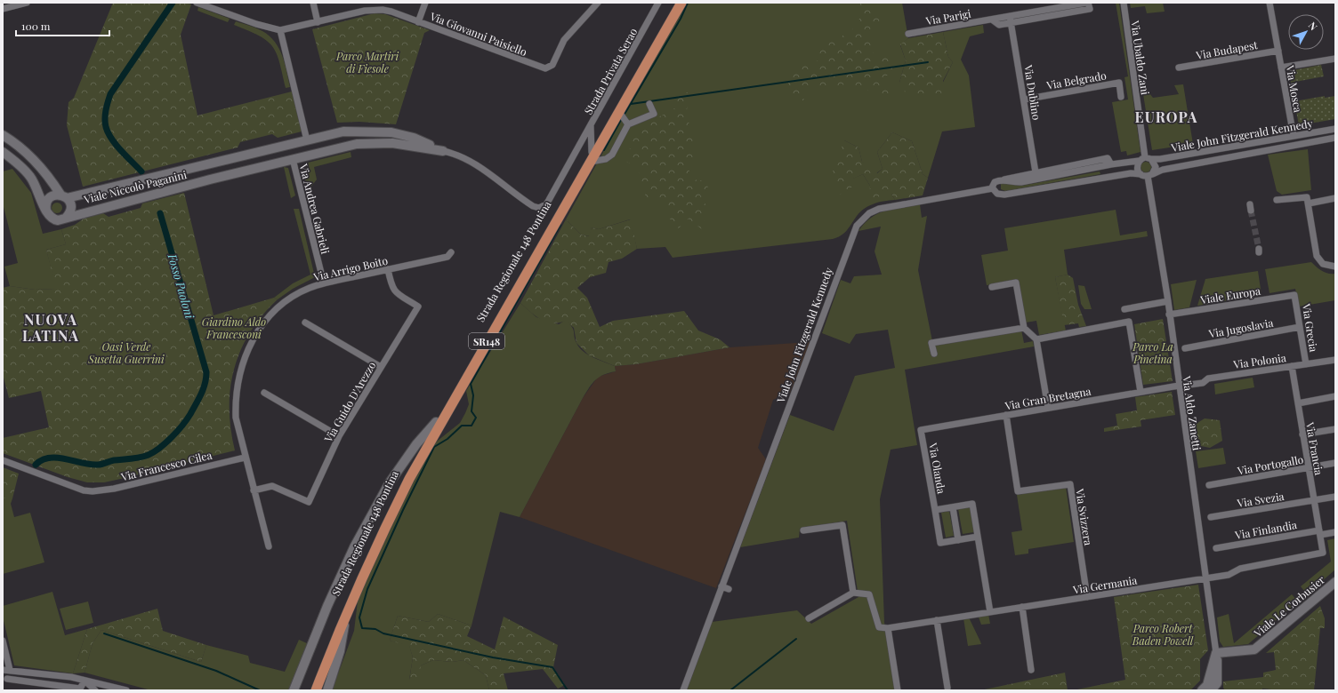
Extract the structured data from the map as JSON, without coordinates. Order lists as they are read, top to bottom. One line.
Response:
{"streets":{"main road":["Strada Regionale 148 Pontina","SR148"],"street":["Via Parigi","Via Giovanni Paisiello","Via Budapest","Via Ubaldo Zani","Strada Privata Serao","Via Belgrado","Via Mosca","Via Dublino","Viale John Fitzgerald Kennedy","Viale Niccolò Paganini","Via Andrea Gabrieli","Via Arrigo Boito","Viale Europa","Via Jugoslavia","Via Grecia","Via Polonia","Via Gran Bretagna","Via Guido D'Arezzo","Via Aldo Zanetti","Via Francia","Via Portogallo","Via Francesco Cilea","Via Olanda","Via Svezia","Via Svizzera","Via Finlandia","Via Germania","Viale Le Corbusier"]},"crossings":[["Via Parigi","Via Dublino"],["Via Budapest","Via Mosca"],["Via Ubaldo Zani","Viale John Fitzgerald Kennedy"],["Strada Privata Serao","Viale Niccolò Paganini"],["Strada Privata Serao","Strada Regionale 148 Pontina"],["Via Belgrado","Via Dublino"],["Via Mosca","Viale John Fitzgerald Kennedy"],["Via Dublino","Viale John Fitzgerald Kennedy"],["Viale John Fitzgerald Kennedy","Via Aldo Zanetti"],["Viale Niccolò Paganini","Via Andrea Gabrieli"],["Via Andrea Gabrieli","Via Arrigo Boito"],["Via Arrigo Boito","Via Guido D'Arezzo"],["Via Arrigo Boito","Via Francesco Cilea"],["Viale Europa","Via Grecia"],["Viale Europa","Via Aldo Zanetti"],["Via Jugoslavia","Via Grecia"],["Via Grecia","Via Polonia"],["Via Polonia","Via Francia"],["Via Gran Bretagna","Via Aldo Zanetti"],["Via Gran Bretagna","Via Olanda"],["Via Gran Bretagna","Via Svizzera"],["Via Aldo Zanetti","Via Germania"],["Via Aldo Zanetti","Viale Le Corbusier"],["Via Francia","Via Portogallo"],["Via Francia","Via Svezia"],["Via Francia","Via Finlandia"],["Via Francia","Via Germania"],["Via Olanda","Via Germania"],["Via Svizzera","Via Germania"]],"districts":["EUROPA","NUOVA LATINA"],"water":["Fosso Paoloni"],"parks":["Parco Martiri di Fiesole","Giardino Aldo Francesconi","Oasi Verde Susetta Guerrini","Parco La Pinetina","Parco Robert Baden Powell"],"scale_bar":"100 m","north":"top right"}
